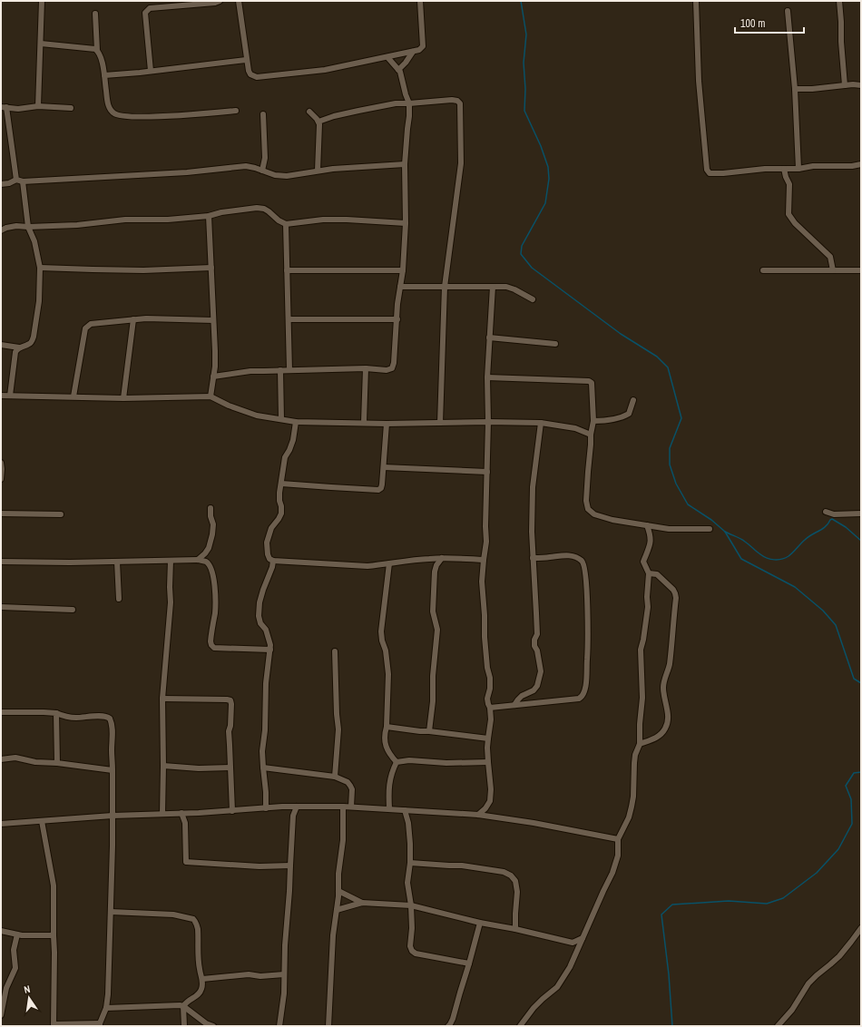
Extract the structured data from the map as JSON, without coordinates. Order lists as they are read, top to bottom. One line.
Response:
{"scale_bar":"100 m","north":"top"}
